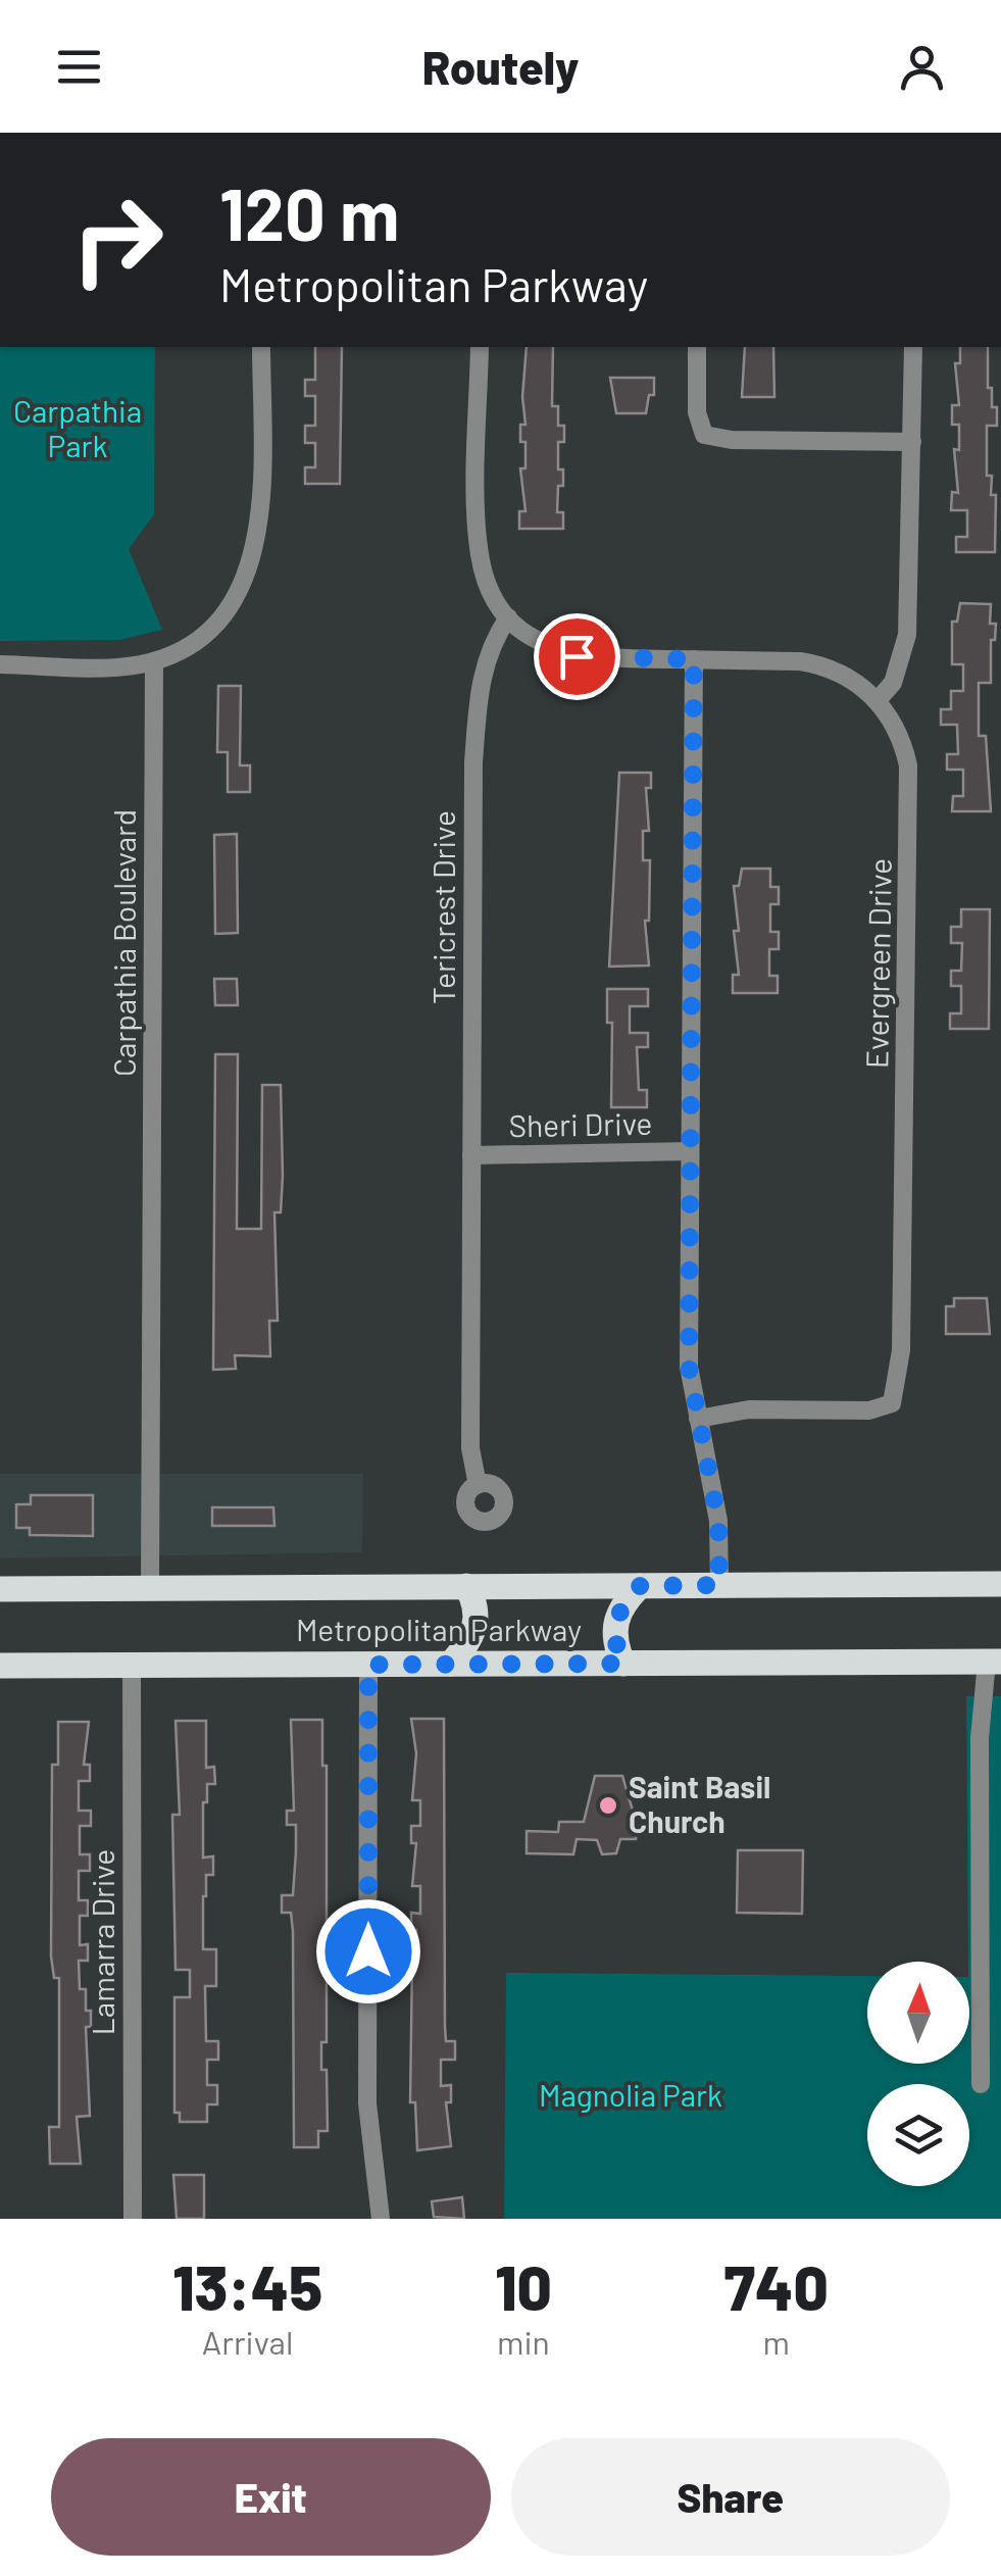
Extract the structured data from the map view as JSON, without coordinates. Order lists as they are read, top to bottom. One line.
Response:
{"streets":{"main road":["Metropolitan Parkway"],"street":["Tericrest Drive","Carpathia Boulevard","Evergreen Drive","Sheri Drive","Lamarra Drive"]},"crossings":[["Tericrest Drive","Sheri Drive"],["Carpathia Boulevard","Metropolitan Parkway"],["Metropolitan Parkway","Lamarra Drive"]],"parks":["Carpathia Park","Magnolia Park"],"places":["Saint Basil Church"],"north":"top","page":{"header":"Routely","turn":["120 m","Metropolitan Parkway"],"eta":["13:45","Arrival","10","min","740","m"],"buttons":["Exit","Share"]}}
